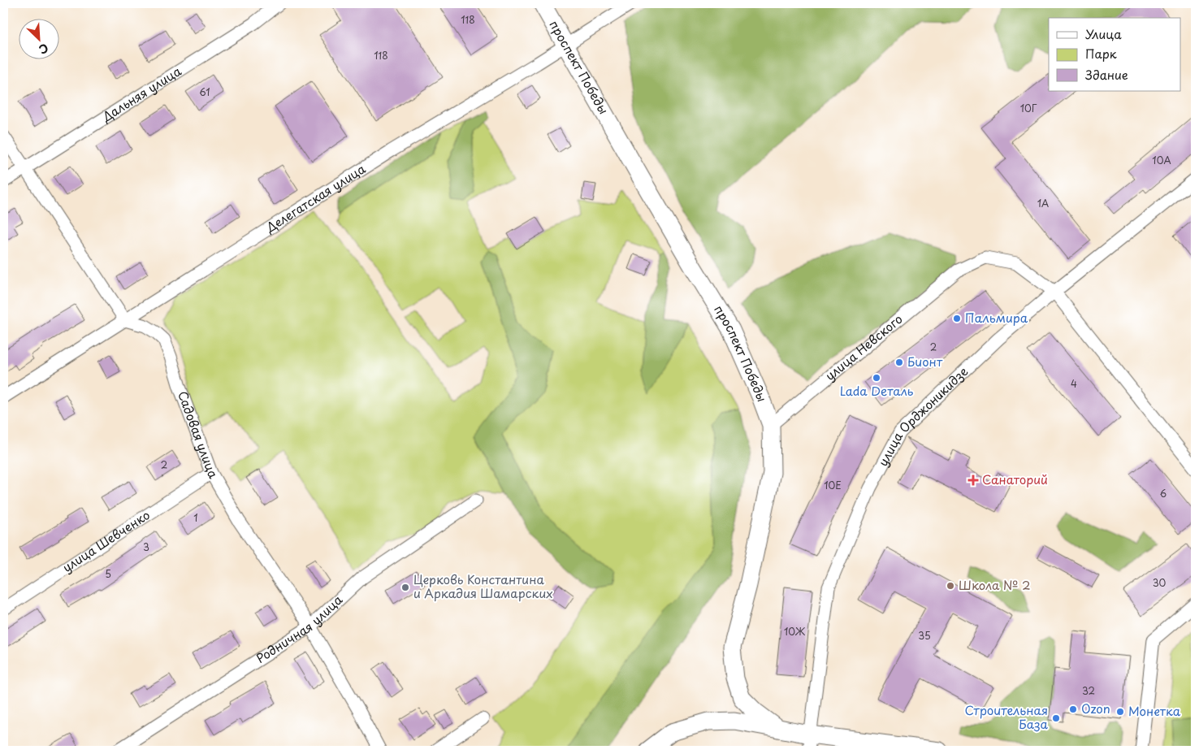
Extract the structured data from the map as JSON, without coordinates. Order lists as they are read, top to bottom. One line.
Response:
{"streets":{"street":["проспект Победы","Дальняя улица","Делегатская улица","улица Невского","улица Орджоникидзе","Садовая улица","улица Шевченко","Родничная улица"]},"crossings":[["проспект Победы","Делегатская улица"],["проспект Победы","улица Невского"],["Делегатская улица","Садовая улица"],["улица Невского","улица Орджоникидзе"],["Садовая улица","улица Шевченко"],["Садовая улица","Родничная улица"]],"places":{"other":["Пальмира","Бионт","Lada Dеталь","Школа № 2","Церковь Константина и Аркадия Шамарских","Ozon","Монетка","Строительная База"],"health":["Санаторий"]},"house_numbers":["118","118","61","10Г","10А","1А","2","4","2","10Е","6","1","3","5","30","10Ж","35","32"],"legend":["Улица","Парк","Здание"],"north":"bottom right"}
